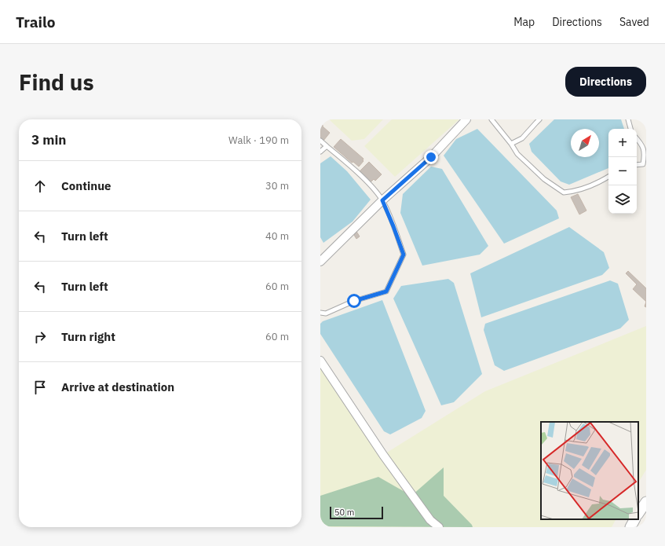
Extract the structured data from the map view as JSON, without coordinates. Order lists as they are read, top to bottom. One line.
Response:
{"scale_bar":"50 m","north":"top right","page":{"header":"Trailo","nav":["Map","Directions","Saved"],"buttons":"Directions","title":"Find us","heading":["3 min","Walk · 190 m"],"map_buttons":["+","−"],"list":[["Continue","30 m"],["Turn left","40 m"],["Turn left","60 m"],["Turn right","60 m"],"Arrive at destination"],"scale":"50 m"}}
